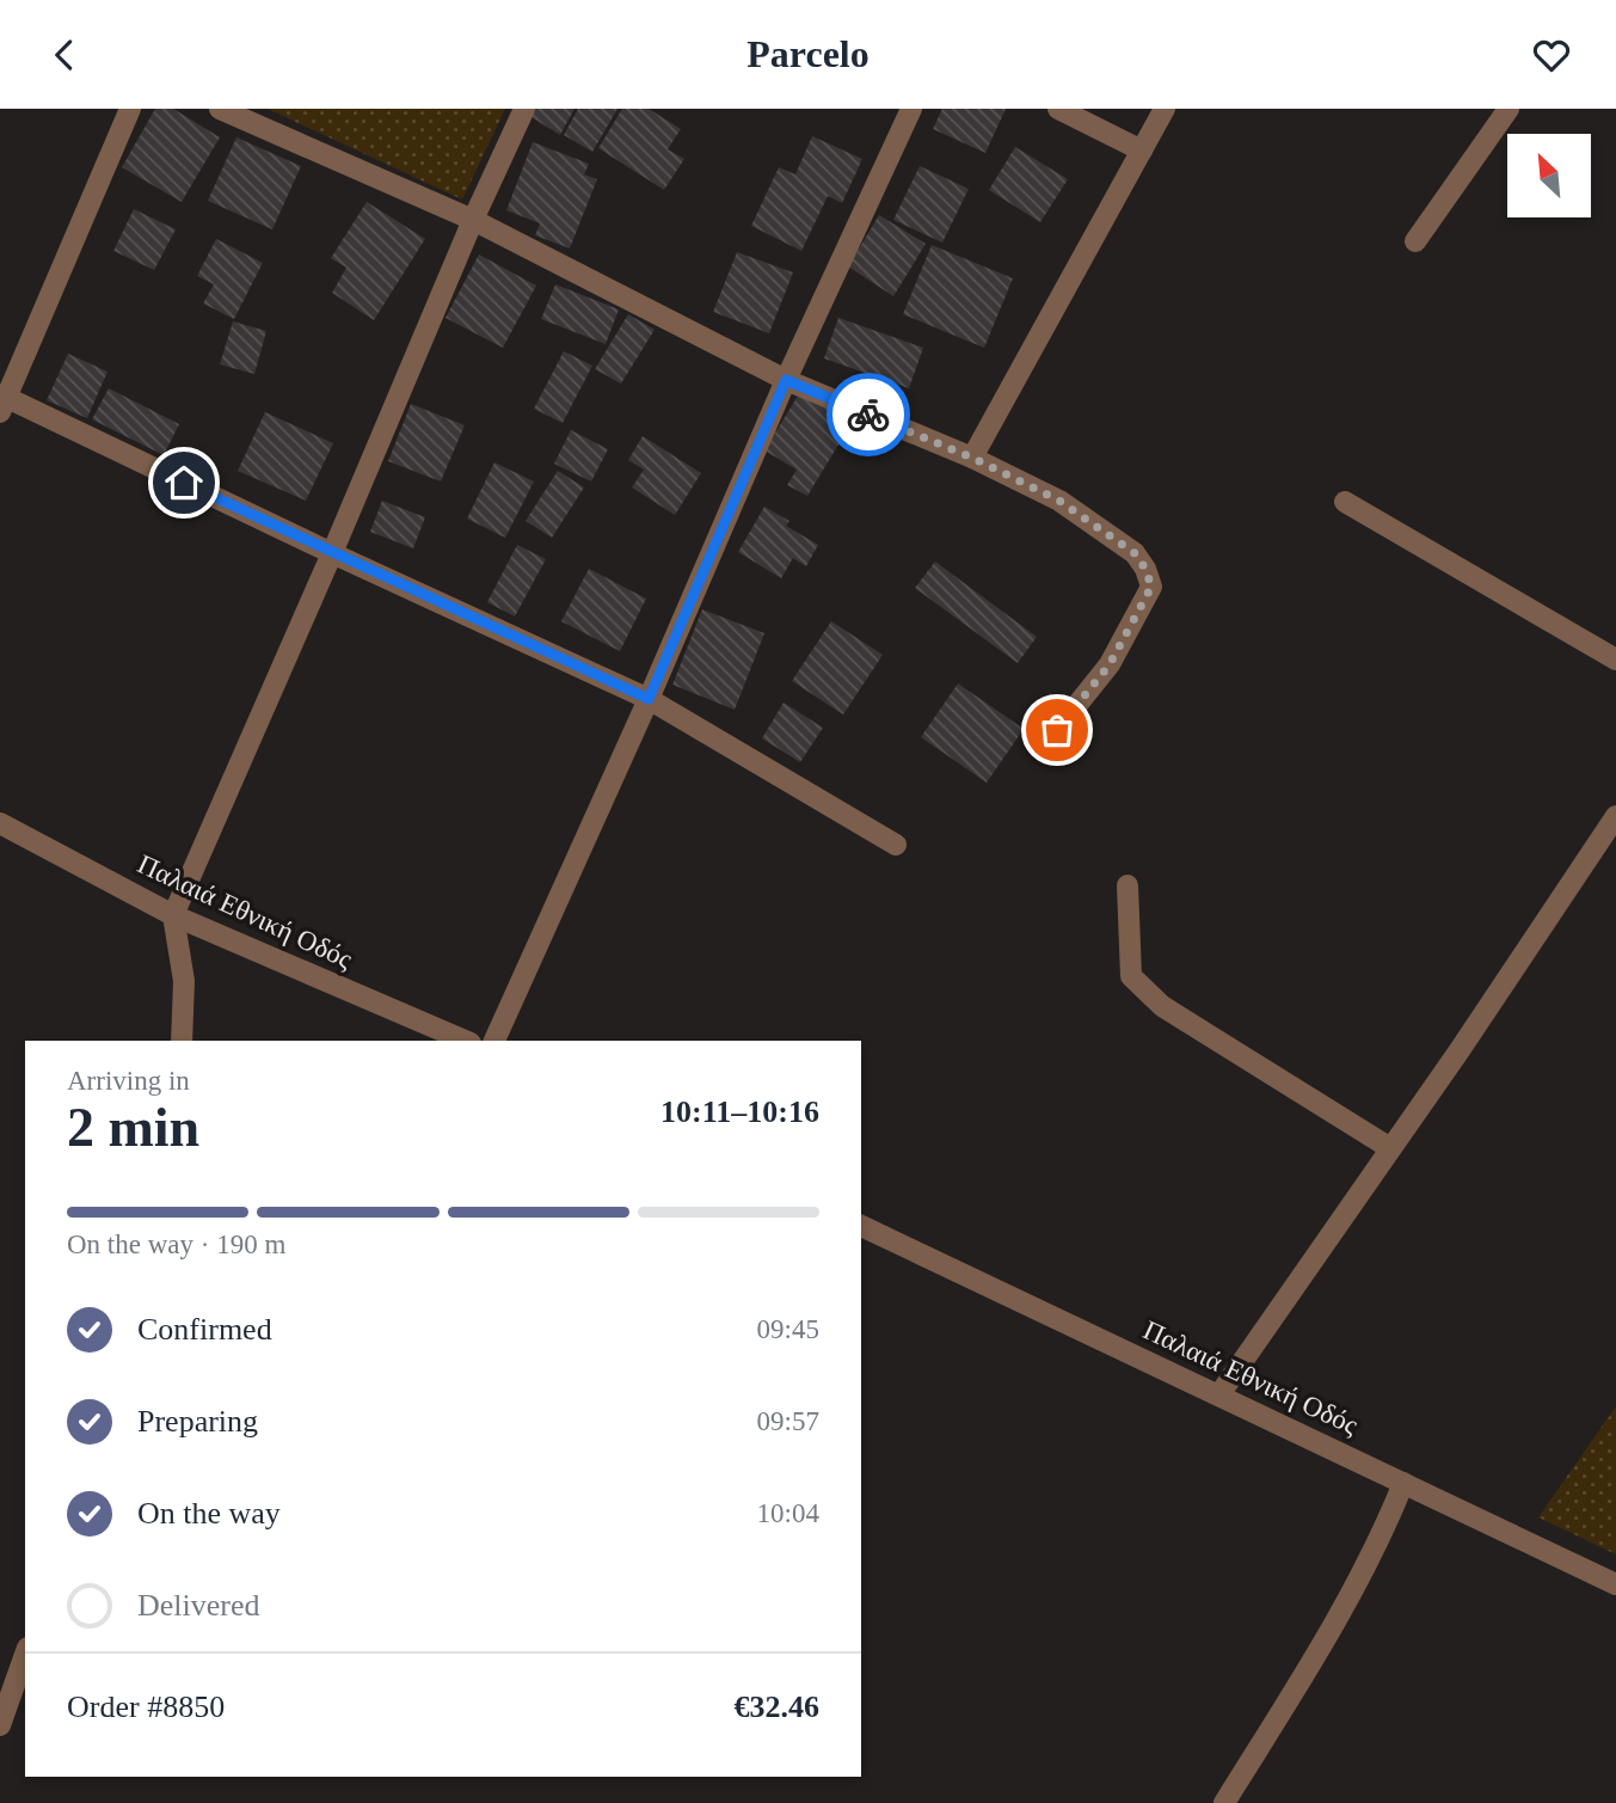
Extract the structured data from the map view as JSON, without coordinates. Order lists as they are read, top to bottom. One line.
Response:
{"streets":{"street":["Παλαιά Εθνική Οδός"]},"north":"top left","page":{"header":"Parcelo","heading":["2 min","Arriving in","10:11–10:16"],"panel":["Order #8850","€32.46"],"bar":"On the way · 190 m","list":[["Confirmed","09:45"],["Preparing","09:57"],["On the way","10:04"],"Delivered"]}}
